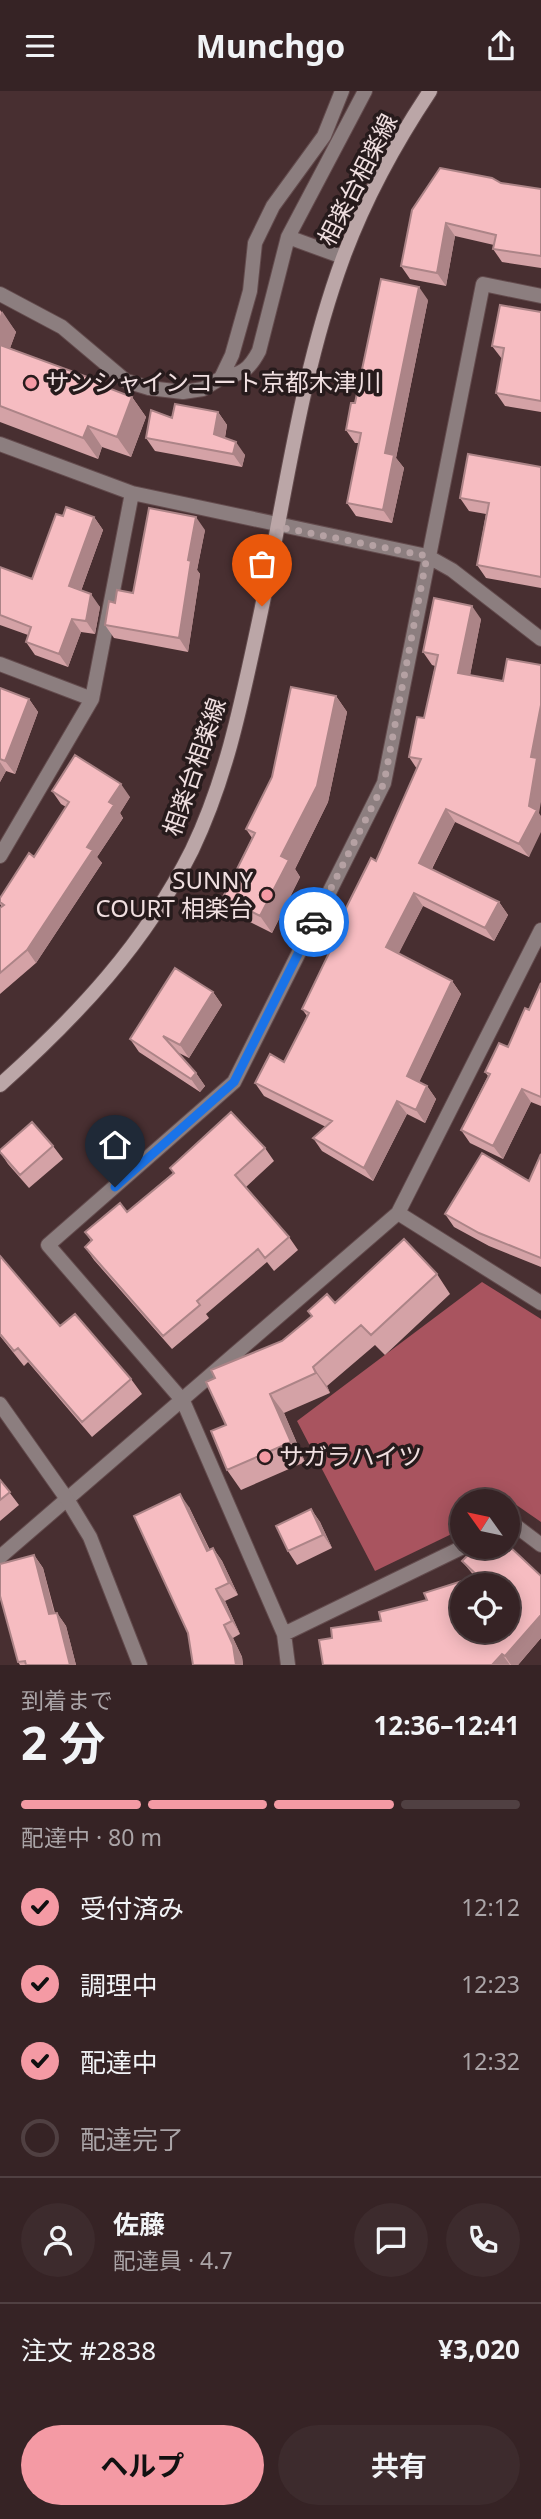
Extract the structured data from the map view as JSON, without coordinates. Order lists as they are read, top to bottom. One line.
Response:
{"streets":{"main road":["相楽台相楽線"]},"places":["サンシャインコート京都木津川","SUNNY COURT 相楽台","サガラハイツ"],"north":"top left","page":{"header":"Munchgo","heading":["2 分","到着まで","12:36–12:41"],"panel":["佐藤","配達員 · 4.7","注文 #2838","¥3,020"],"bar":"配達中 · 80 m","list":[["受付済み","12:12"],["調理中","12:23"],["配達中","12:32"],"配達完了"],"buttons":["ヘルプ","共有"]}}
